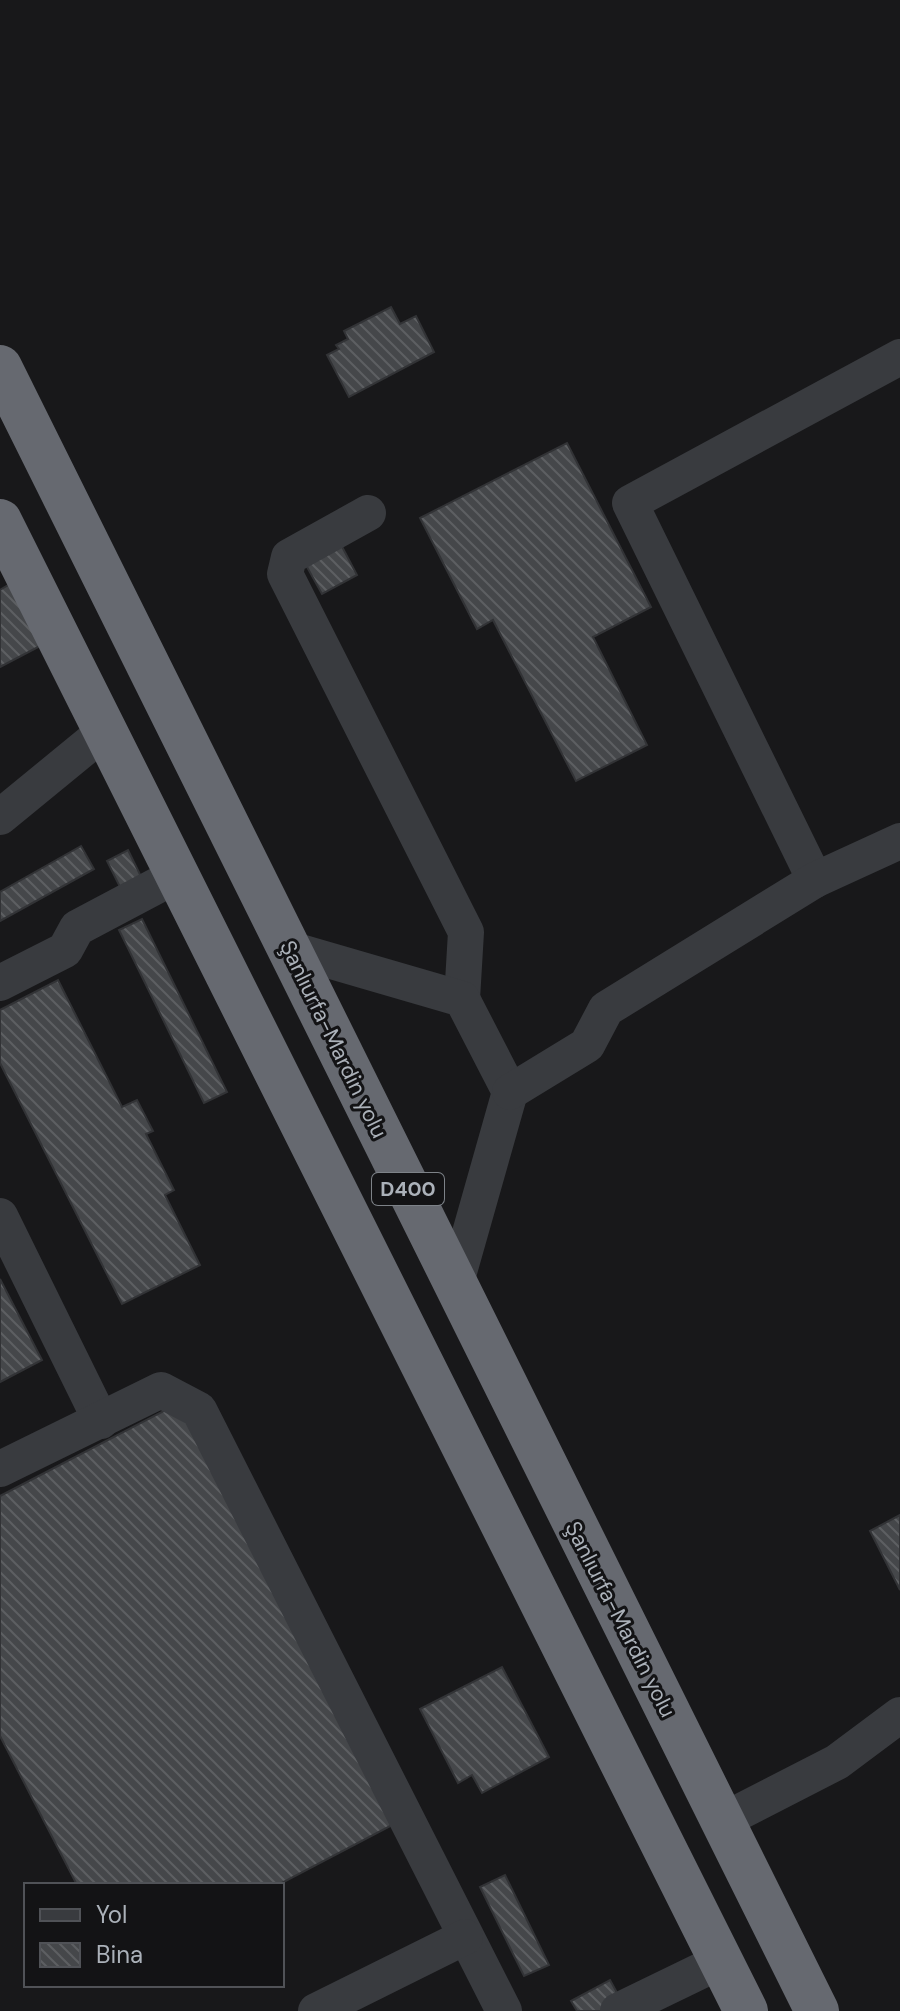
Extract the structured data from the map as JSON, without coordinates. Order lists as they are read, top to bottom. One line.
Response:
{"streets":{"highway":["Şanlıurfa-Mardin yolu","D400"]},"legend":["Yol","Bina"]}
